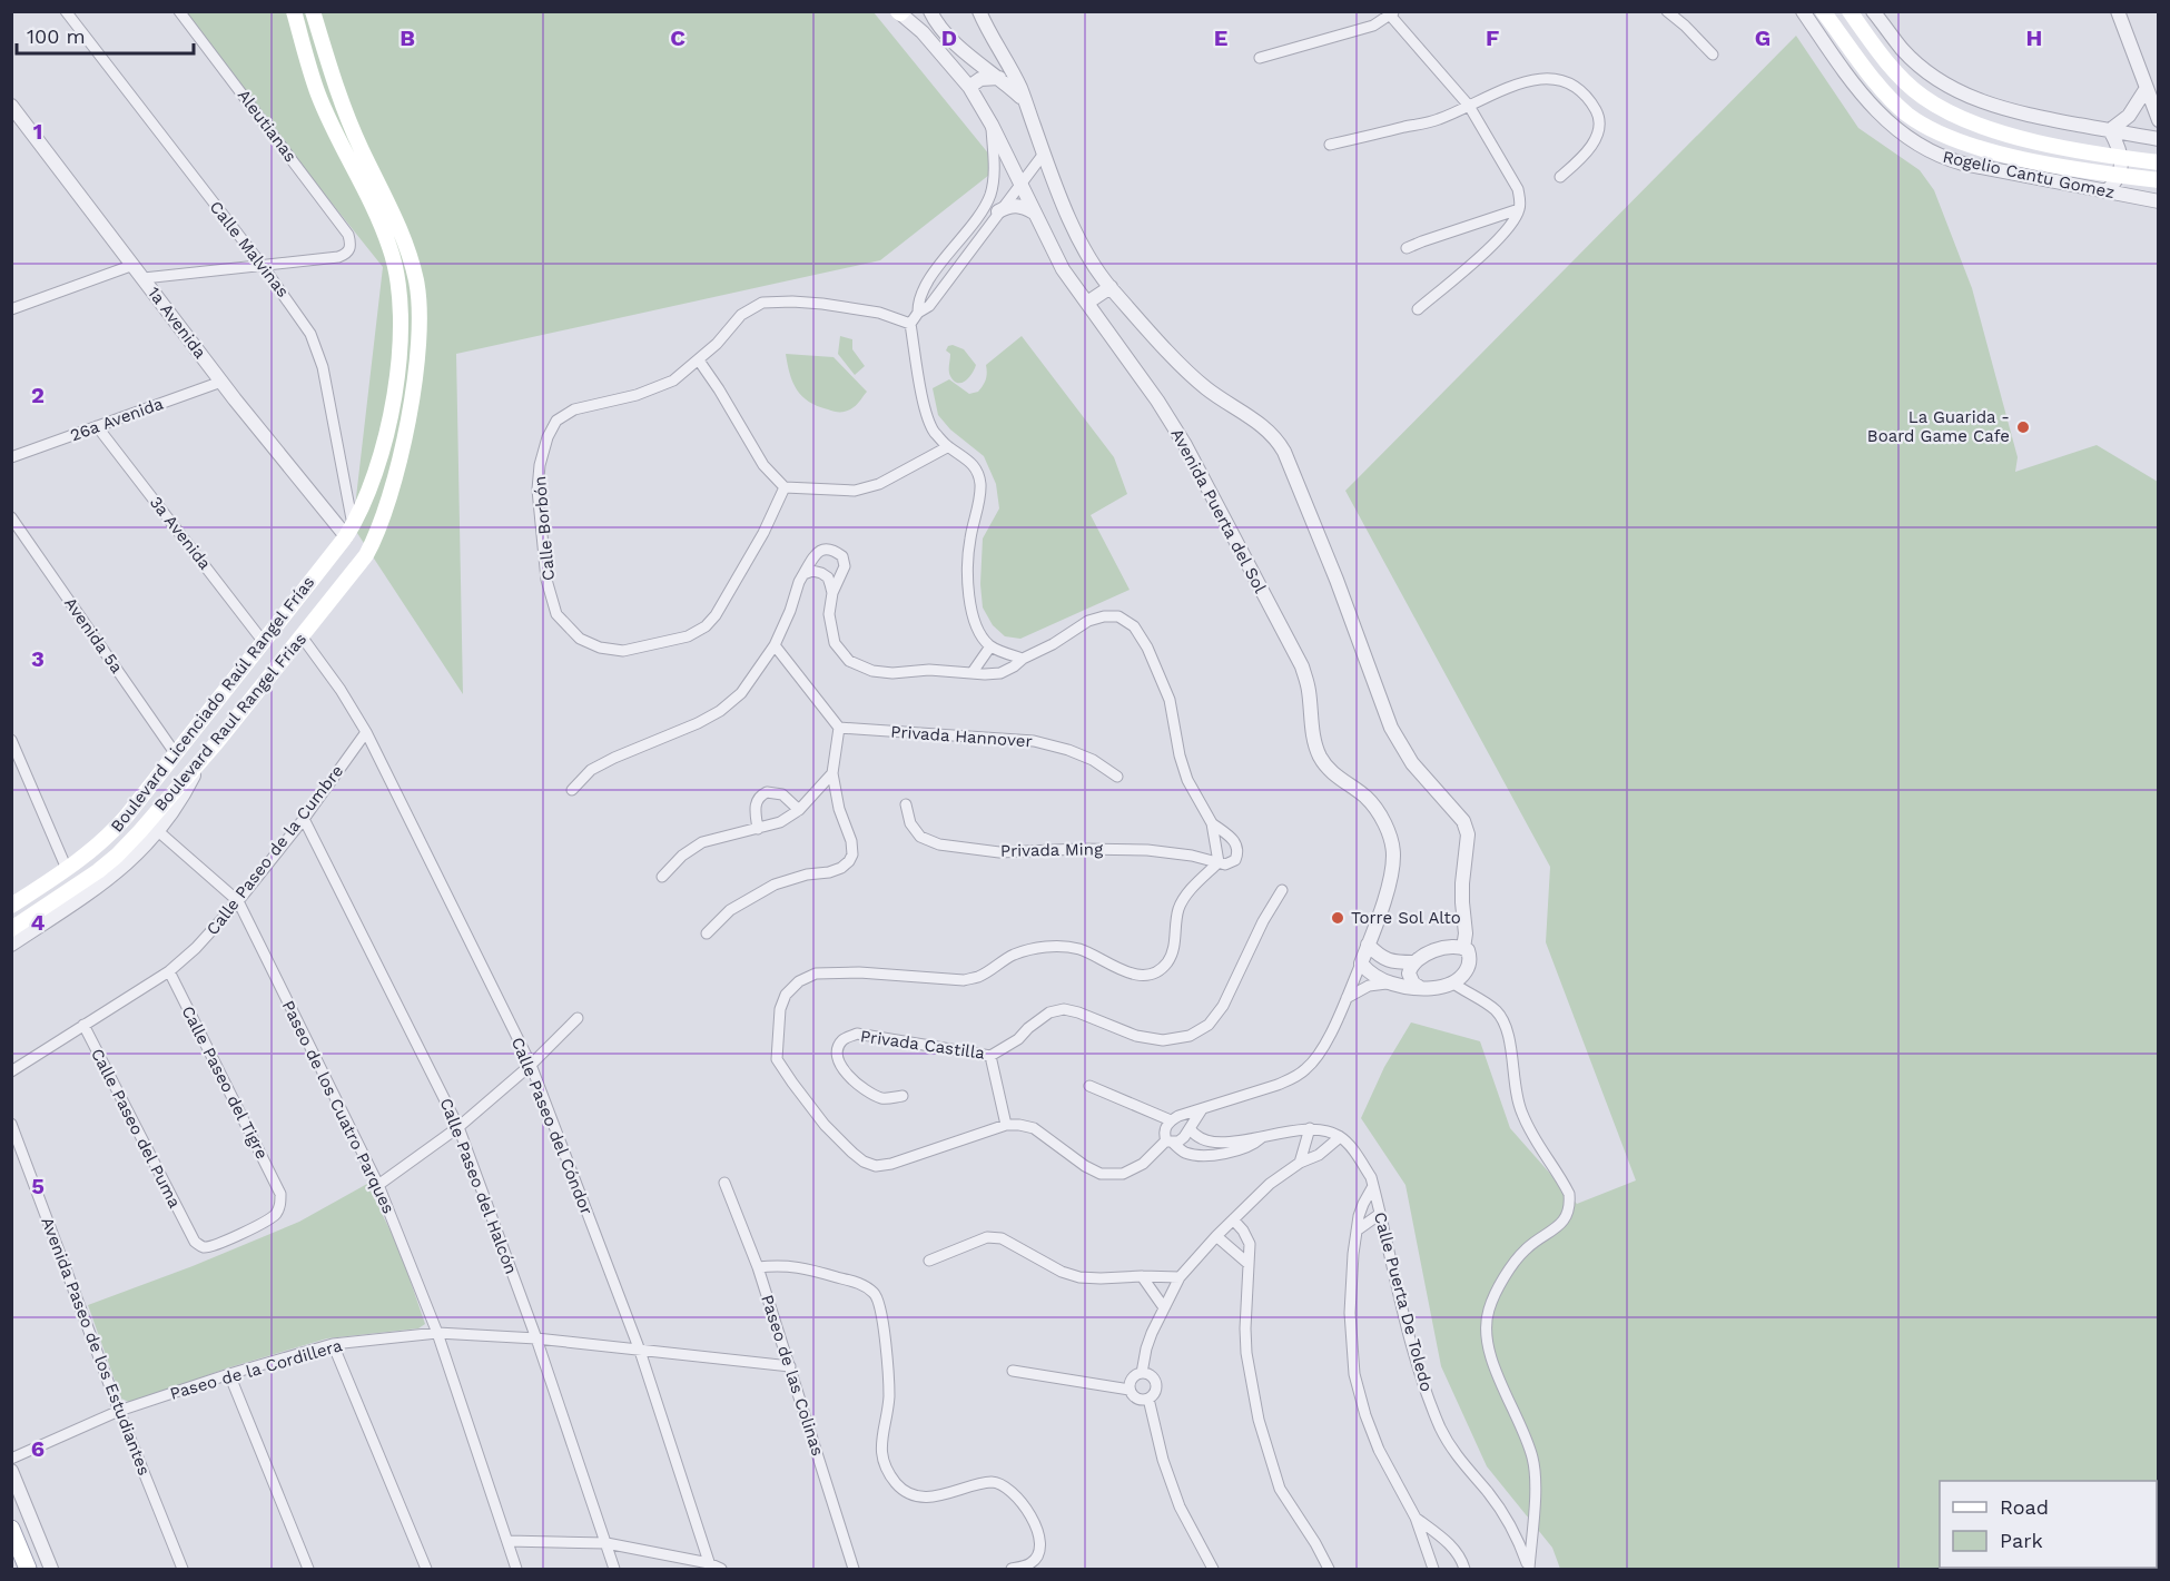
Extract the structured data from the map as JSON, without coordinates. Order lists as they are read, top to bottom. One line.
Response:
{"streets":{"main road":["Boulevard Licenciado Raúl Rangel Frías","Boulevard Raul Rangel Frias"],"street":["Aleutianas","Rogelio Cantu Gomez","Calle Malvinas","1a Avenida","26a Avenida","Avenida Puerta del Sol","Calle Borbón","3a Avenida","Avenida 5a","Privada Hannover","Calle Paseo de la Cumbre","Privada Ming","Privada Castilla","Calle Paseo del Tigre","Paseo de los Cuatro Parques","Calle Paseo del Cóndor","Calle Paseo del Puma","Calle Paseo del Halcón","Calle Puerta De Toledo","Avenida Paseo de los Estudiantes","Paseo de la Cordillera","Paseo de las Colinas"]},"crossings":[["Aleutianas","Calle Malvinas"],["Calle Malvinas","1a Avenida"],["Calle Malvinas","Boulevard Licenciado Raúl Rangel Frías"],["1a Avenida","26a Avenida"],["1a Avenida","Boulevard Licenciado Raúl Rangel Frías"],["26a Avenida","3a Avenida"],["3a Avenida","Boulevard Licenciado Raúl Rangel Frías"],["Avenida 5a","Boulevard Licenciado Raúl Rangel Frías"],["Boulevard Raul Rangel Frias","Calle Paseo del Cóndor"],["Calle Paseo de la Cumbre","Calle Paseo del Tigre"],["Calle Paseo de la Cumbre","Paseo de los Cuatro Parques"],["Calle Paseo de la Cumbre","Calle Paseo del Cóndor"],["Calle Paseo de la Cumbre","Calle Paseo del Puma"],["Calle Paseo de la Cumbre","Calle Paseo del Halcón"],["Calle Paseo del Tigre","Calle Paseo del Puma"],["Paseo de los Cuatro Parques","Paseo de la Cordillera"],["Calle Paseo del Cóndor","Paseo de la Cordillera"],["Calle Paseo del Halcón","Paseo de la Cordillera"],["Avenida Paseo de los Estudiantes","Paseo de la Cordillera"],["Paseo de la Cordillera","Paseo de las Colinas"]],"places":["La Guarida - Board Game Cafe","Torre Sol Alto"],"legend":["Road","Park"],"scale_bar":"100 m","grid":{"columns":["B","C","D","E","F","G","H"],"rows":["1","2","3","4","5","6"]}}
